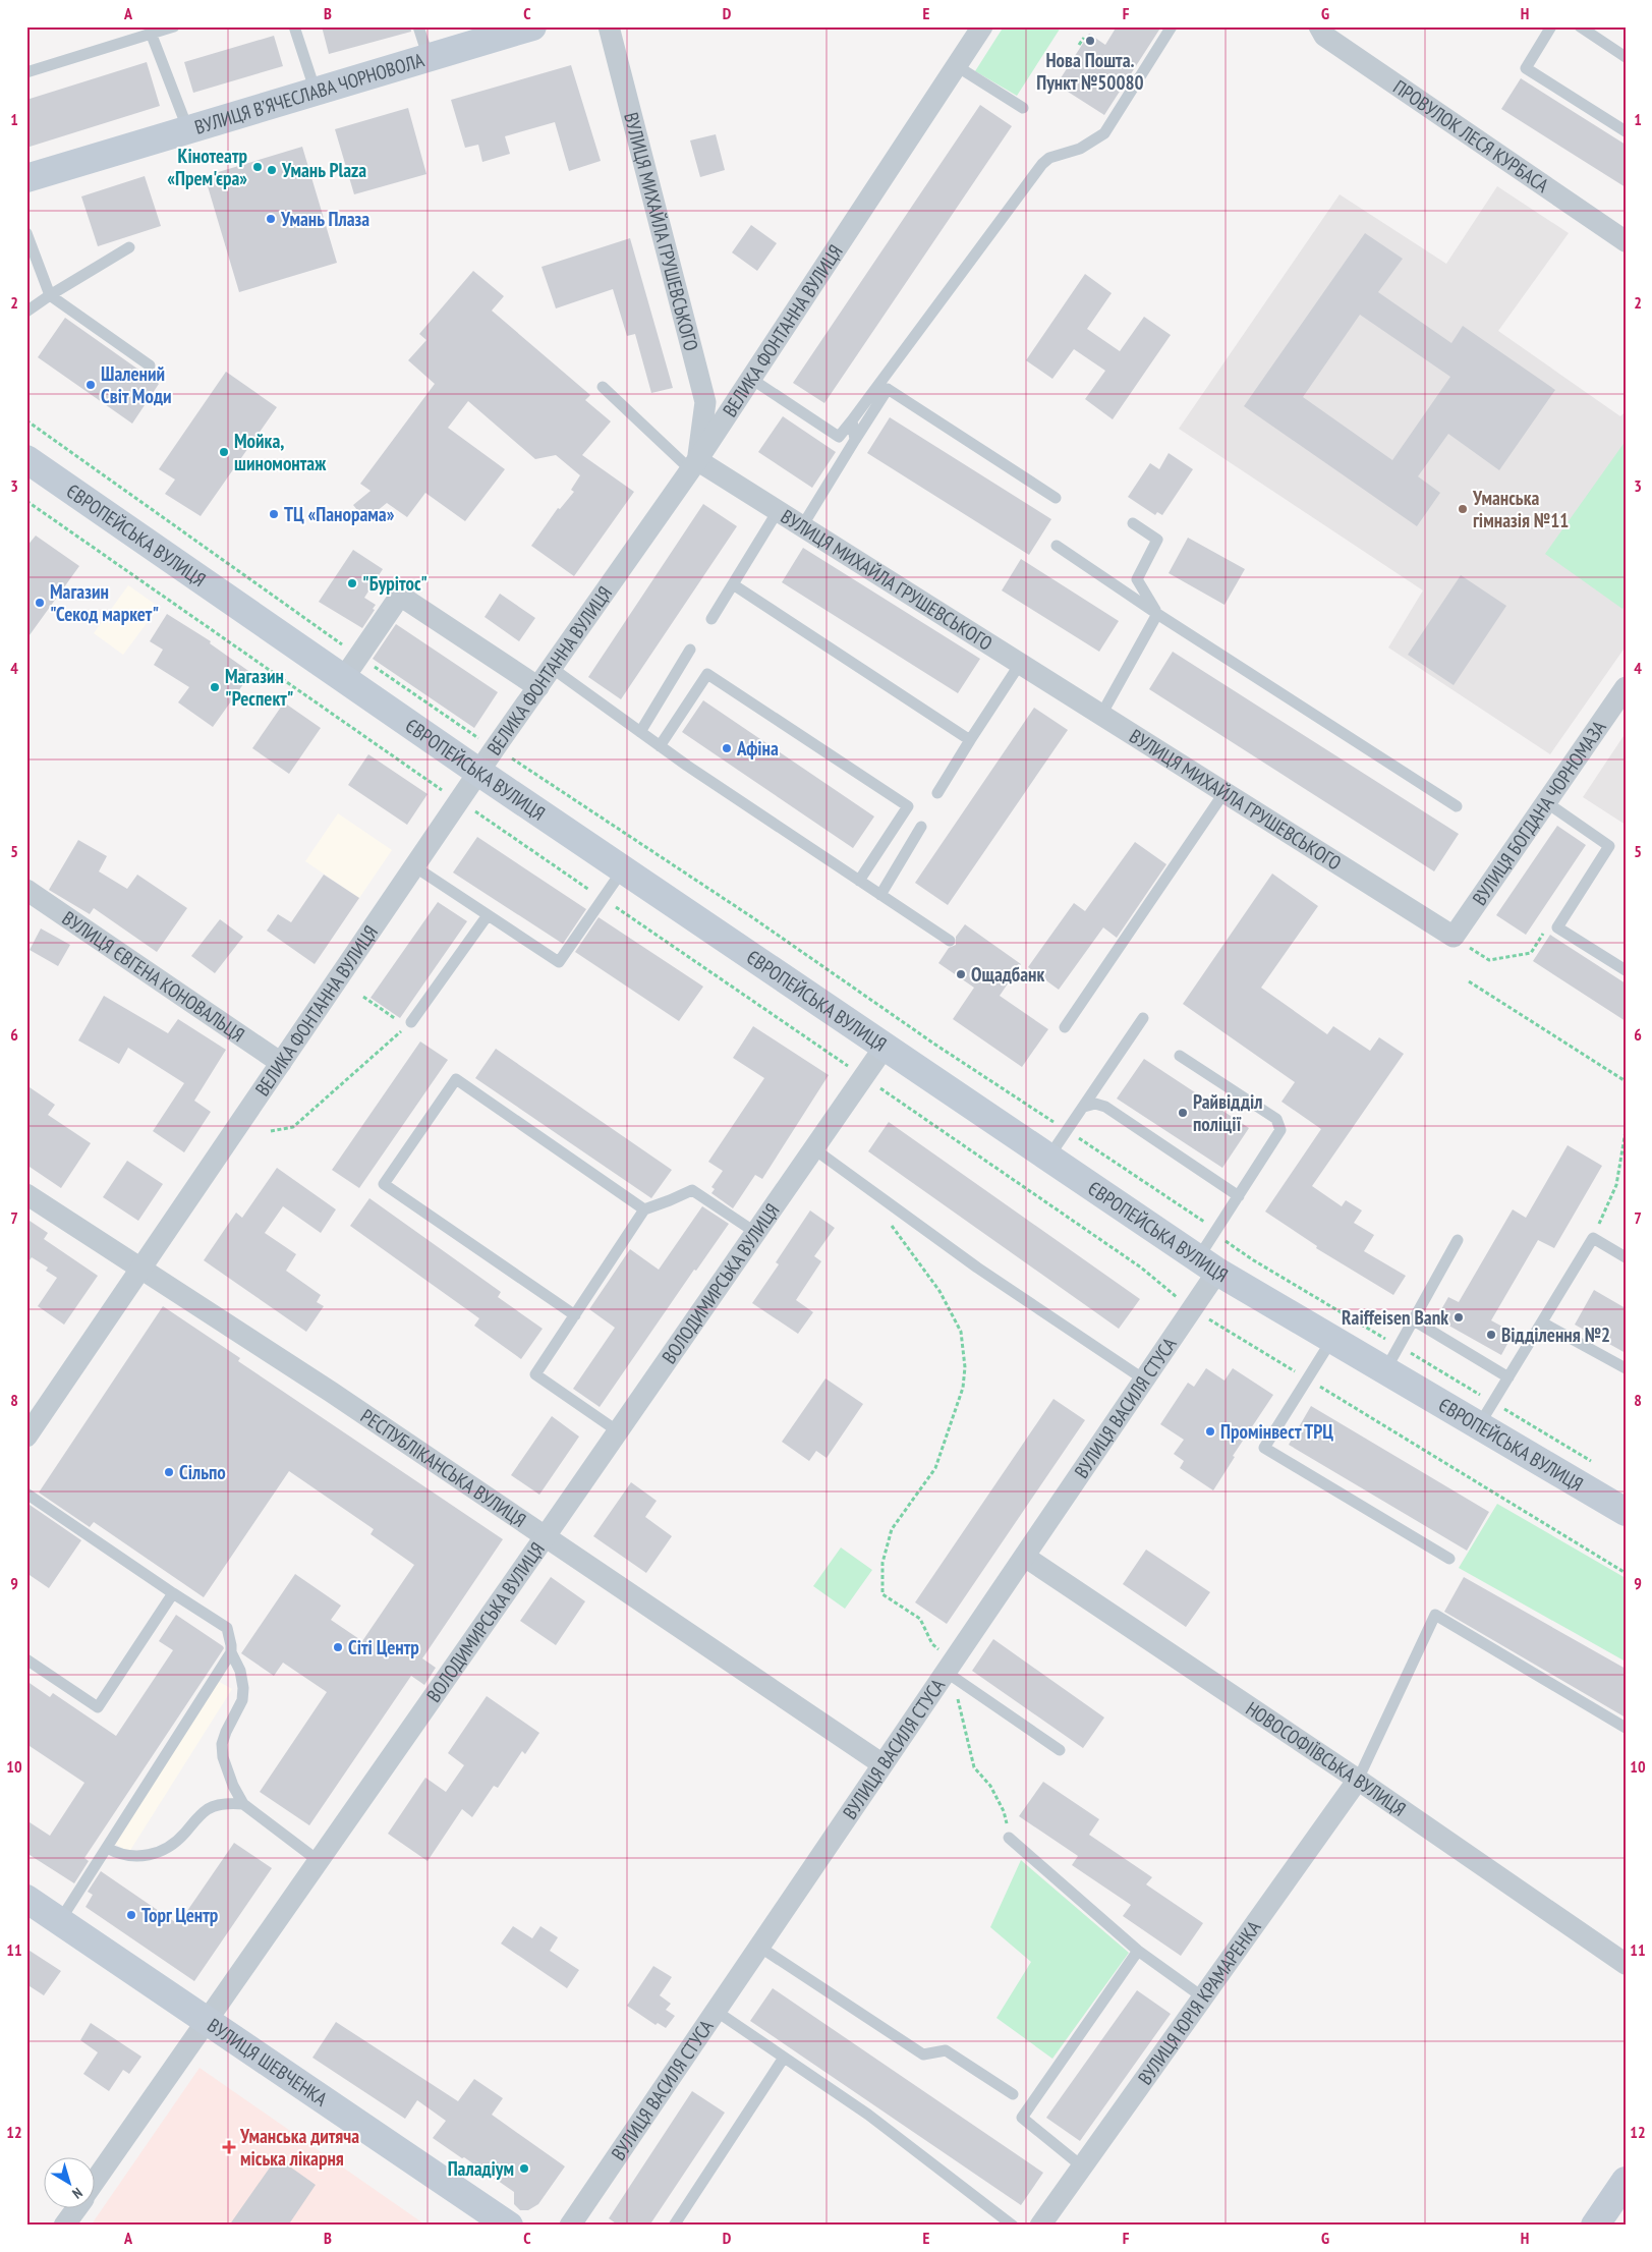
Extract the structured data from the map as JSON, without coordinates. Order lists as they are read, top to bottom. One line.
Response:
{"streets":{"main road":["ВУЛИЦЯ В’ЯЧЕСЛАВА ЧОРНОВОЛА","ЄВРОПЕЙСЬКА ВУЛИЦЯ","ВУЛИЦЯ ШЕВЧЕНКА"],"street":["ПРОВУЛОК ЛЕСЯ КУРБАСА","ВУЛИЦЯ МИХАЙЛА ГРУШЕВСЬКОГО","ВЕЛИКА ФОНТАННА ВУЛИЦЯ","ВУЛИЦЯ БОГДАНА ЧОРНОМАЗА","ВУЛИЦЯ ЄВГЕНА КОНОВАЛЬЦЯ","ВОЛОДИМИРСЬКА ВУЛИЦЯ","ВУЛИЦЯ ВАСИЛЯ СТУСА","РЕСПУБЛІКАНСЬКА ВУЛИЦЯ","НОВОСОФІЇВСЬКА ВУЛИЦЯ","ВУЛИЦЯ ЮРІЯ КРАМАРЕНКА"]},"crossings":[["ВУЛИЦЯ МИХАЙЛА ГРУШЕВСЬКОГО","ВЕЛИКА ФОНТАННА ВУЛИЦЯ"],["ВУЛИЦЯ МИХАЙЛА ГРУШЕВСЬКОГО","ВУЛИЦЯ БОГДАНА ЧОРНОМАЗА"],["ВЕЛИКА ФОНТАННА ВУЛИЦЯ","ЄВРОПЕЙСЬКА ВУЛИЦЯ"],["ВЕЛИКА ФОНТАННА ВУЛИЦЯ","ВУЛИЦЯ ЄВГЕНА КОНОВАЛЬЦЯ"],["ВЕЛИКА ФОНТАННА ВУЛИЦЯ","РЕСПУБЛІКАНСЬКА ВУЛИЦЯ"],["ЄВРОПЕЙСЬКА ВУЛИЦЯ","ВОЛОДИМИРСЬКА ВУЛИЦЯ"],["ЄВРОПЕЙСЬКА ВУЛИЦЯ","ВУЛИЦЯ ВАСИЛЯ СТУСА"],["ВОЛОДИМИРСЬКА ВУЛИЦЯ","РЕСПУБЛІКАНСЬКА ВУЛИЦЯ"],["ВОЛОДИМИРСЬКА ВУЛИЦЯ","ВУЛИЦЯ ШЕВЧЕНКА"],["ВУЛИЦЯ ВАСИЛЯ СТУСА","РЕСПУБЛІКАНСЬКА ВУЛИЦЯ"],["ВУЛИЦЯ ВАСИЛЯ СТУСА","НОВОСОФІЇВСЬКА ВУЛИЦЯ"],["НОВОСОФІЇВСЬКА ВУЛИЦЯ","ВУЛИЦЯ ЮРІЯ КРАМАРЕНКА"]],"places":{"other":["Нова Пошта. Пункт №50080","Кінотеатр «Прем'єра»","Умань Plaza","Умань Плаза","Шалений Світ Моди","Мойка, шиномонтаж","Уманська гімназія №11","ТЦ «Панорама»","\"Бурітос\"","Магазин \"Секод маркет\"","Магазин \"Респект\"","Афіна","Ощадбанк","Райвідділ поліції","Raiffeisen Bank","Відділення №2","Промінвест ТРЦ","Сільпо","Сіті Центр","Торг Центр","Паладіум"],"health":["Уманська дитяча міська лікарня"]},"north":"bottom right","grid":{"columns":["A","B","C","D","E","F","G","H"],"rows":["1","2","3","4","5","6","7","8","9","10","11","12"]}}
